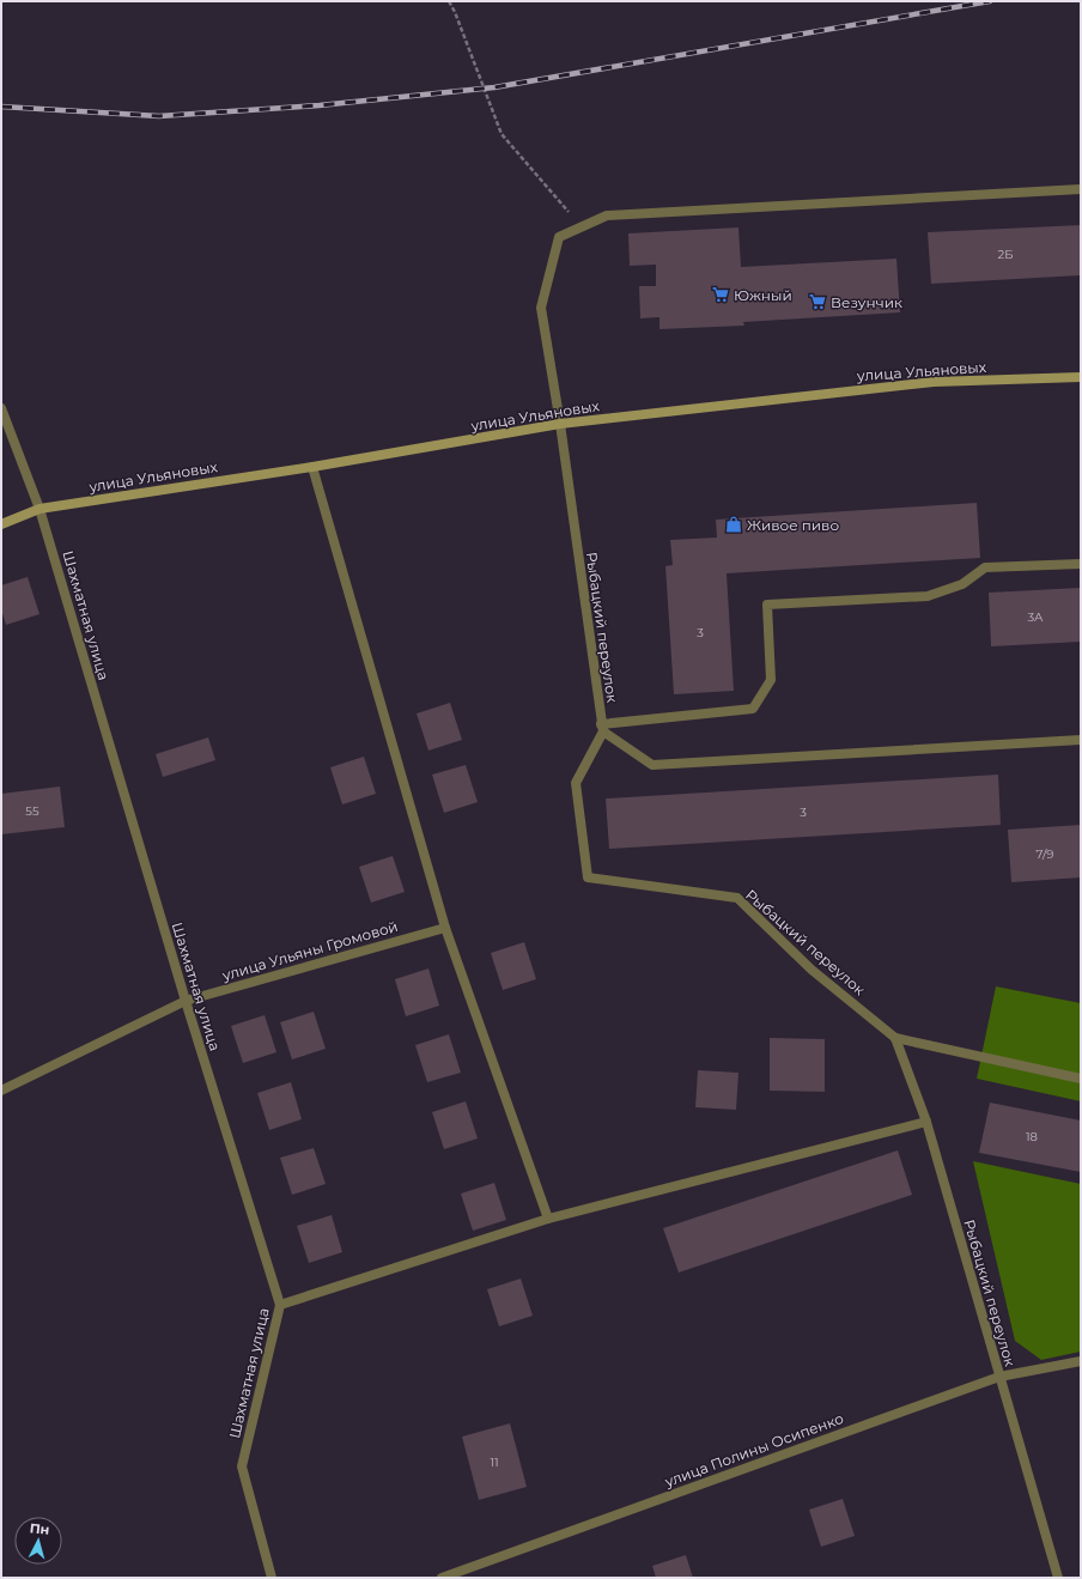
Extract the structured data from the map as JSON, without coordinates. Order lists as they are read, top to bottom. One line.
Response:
{"streets":{"street":["улица Ульяновых","Шахматная улица","Рыбацкий переулок","улица Ульяны Громовой","улица Полины Осипенко"]},"crossings":[["улица Ульяновых","Шахматная улица"],["улица Ульяновых","Рыбацкий переулок"],["Шахматная улица","улица Ульяны Громовой"],["Рыбацкий переулок","улица Полины Осипенко"]],"places":{"supermarket":["Южный","Везунчик"],"shop":["Живое пиво"]},"house_numbers":["2Б","3А","3","55","3","7/9","18","11"],"north":"top"}
